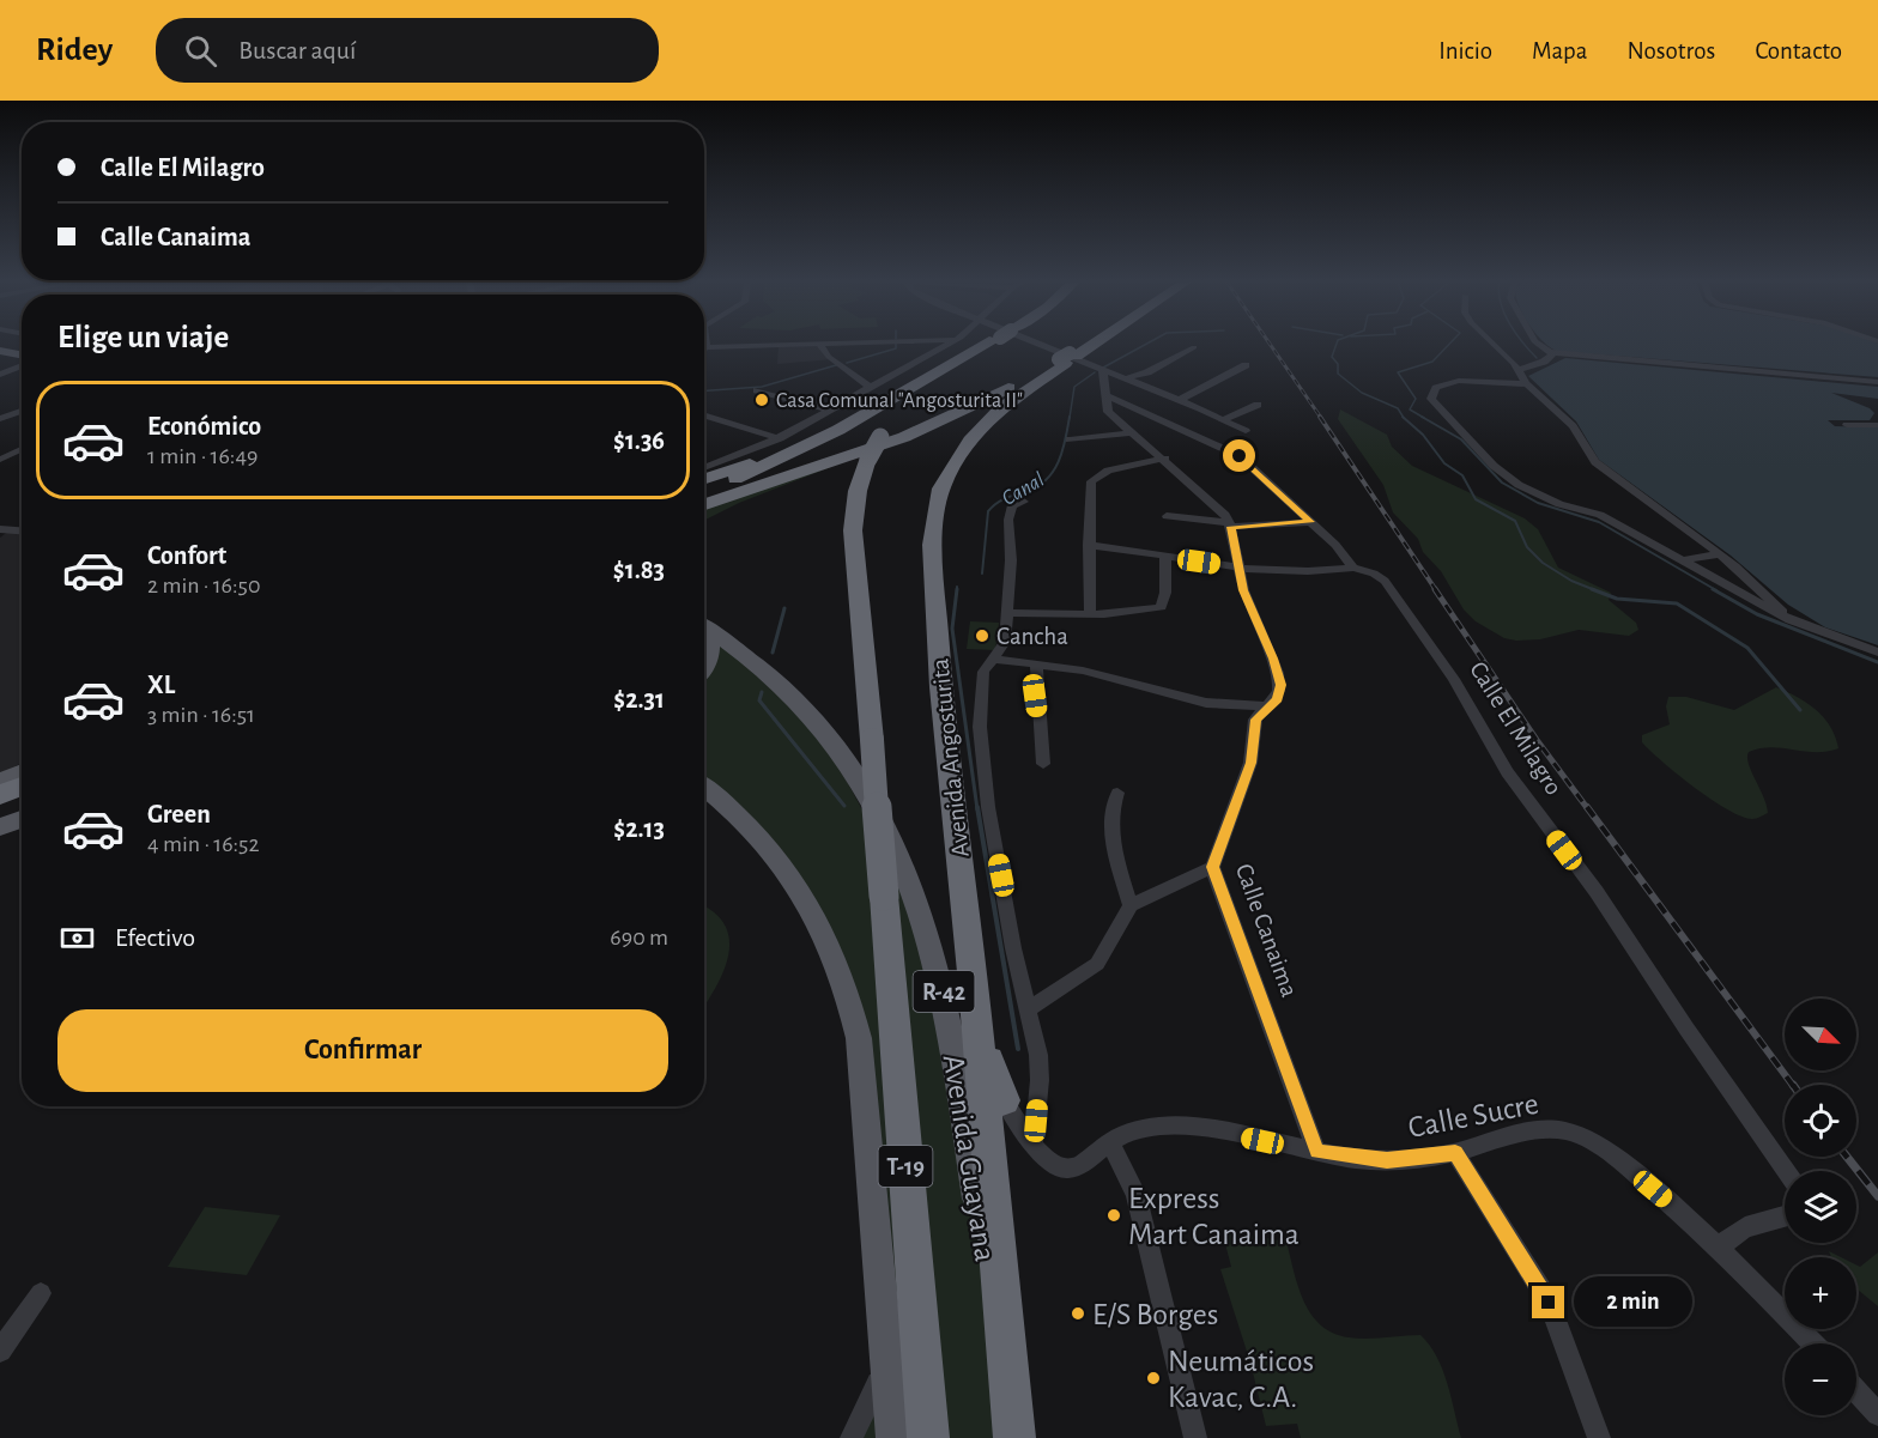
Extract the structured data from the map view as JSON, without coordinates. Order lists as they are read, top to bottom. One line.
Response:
{"streets":{"highway":["Avenida Angosturita","T-19"],"main road":["R-42","Avenida Guayana"],"street":["Calle El Milagro","Calle Canaima","Calle Sucre"]},"crossings":[["Avenida Angosturita","Avenida Guayana"],["Calle Canaima","Calle Sucre"]],"water":["Canal"],"places":["Casa Comunal \"Angosturita II\"","Cancha","Express Mart Canaima","E/S Borges","Neumáticos Kavac, C.A."],"north":"bottom right","page":{"header":"Ridey","search":"Buscar aquí","nav":["Inicio","Mapa","Nosotros","Contacto"],"banner":["Calle El Milagro","Calle Canaima"],"heading":"Elige un viaje","list":[{"name":"Económico","note":"1 min · 16:49","value":"$1.36"},{"name":"Confort","note":"2 min · 16:50","value":"$1.83"},{"name":"XL","note":"3 min · 16:51","value":"$2.31"},{"name":"Green","note":"4 min · 16:52","value":"$2.13"}],"pay":["Efectivo","690 m"],"buttons":"Confirmar","map_buttons":["+","−"],"bubble":"2 min"}}
